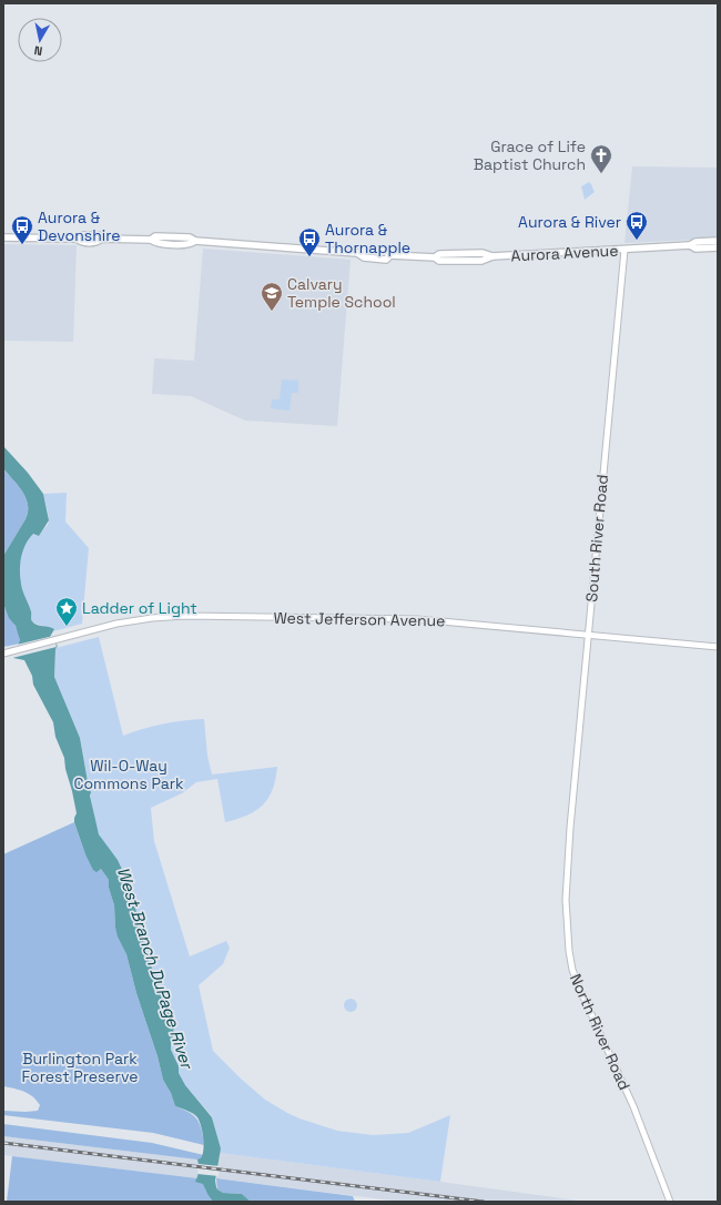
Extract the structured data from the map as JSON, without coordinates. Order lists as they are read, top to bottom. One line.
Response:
{"streets":{"main road":["Aurora Avenue"],"street":["South River Road","West Jefferson Avenue","North River Road"]},"crossings":[["Aurora Avenue","South River Road"],["South River Road","West Jefferson Avenue"],["South River Road","North River Road"]],"water":["West Branch DuPage River"],"parks":["Wil-O-Way Commons Park","Burlington Park Forest Preserve"],"places":{"church":["Grace of Life Baptist Church"],"bus stop":["Aurora & River","Aurora & Devonshire","Aurora & Thornapple"],"school or university":["Calvary Temple School"],"place":["Ladder of Light"]},"north":"bottom"}
